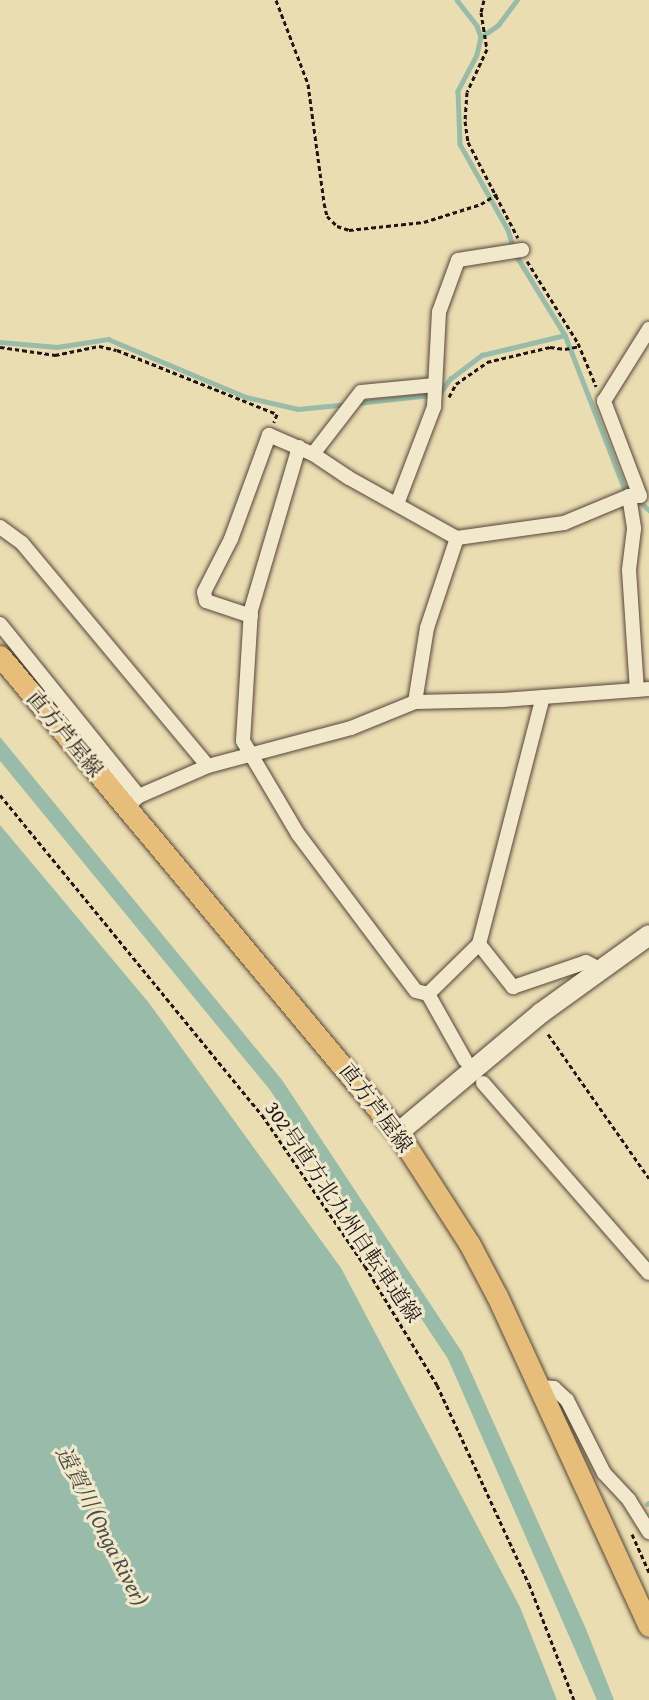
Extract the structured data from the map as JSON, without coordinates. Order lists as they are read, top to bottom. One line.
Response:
{"streets":{"main road":["直方芦屋線"],"path":["302号直方北九州自転車道線"]},"water":["遠賀川 (Onga River)"]}
